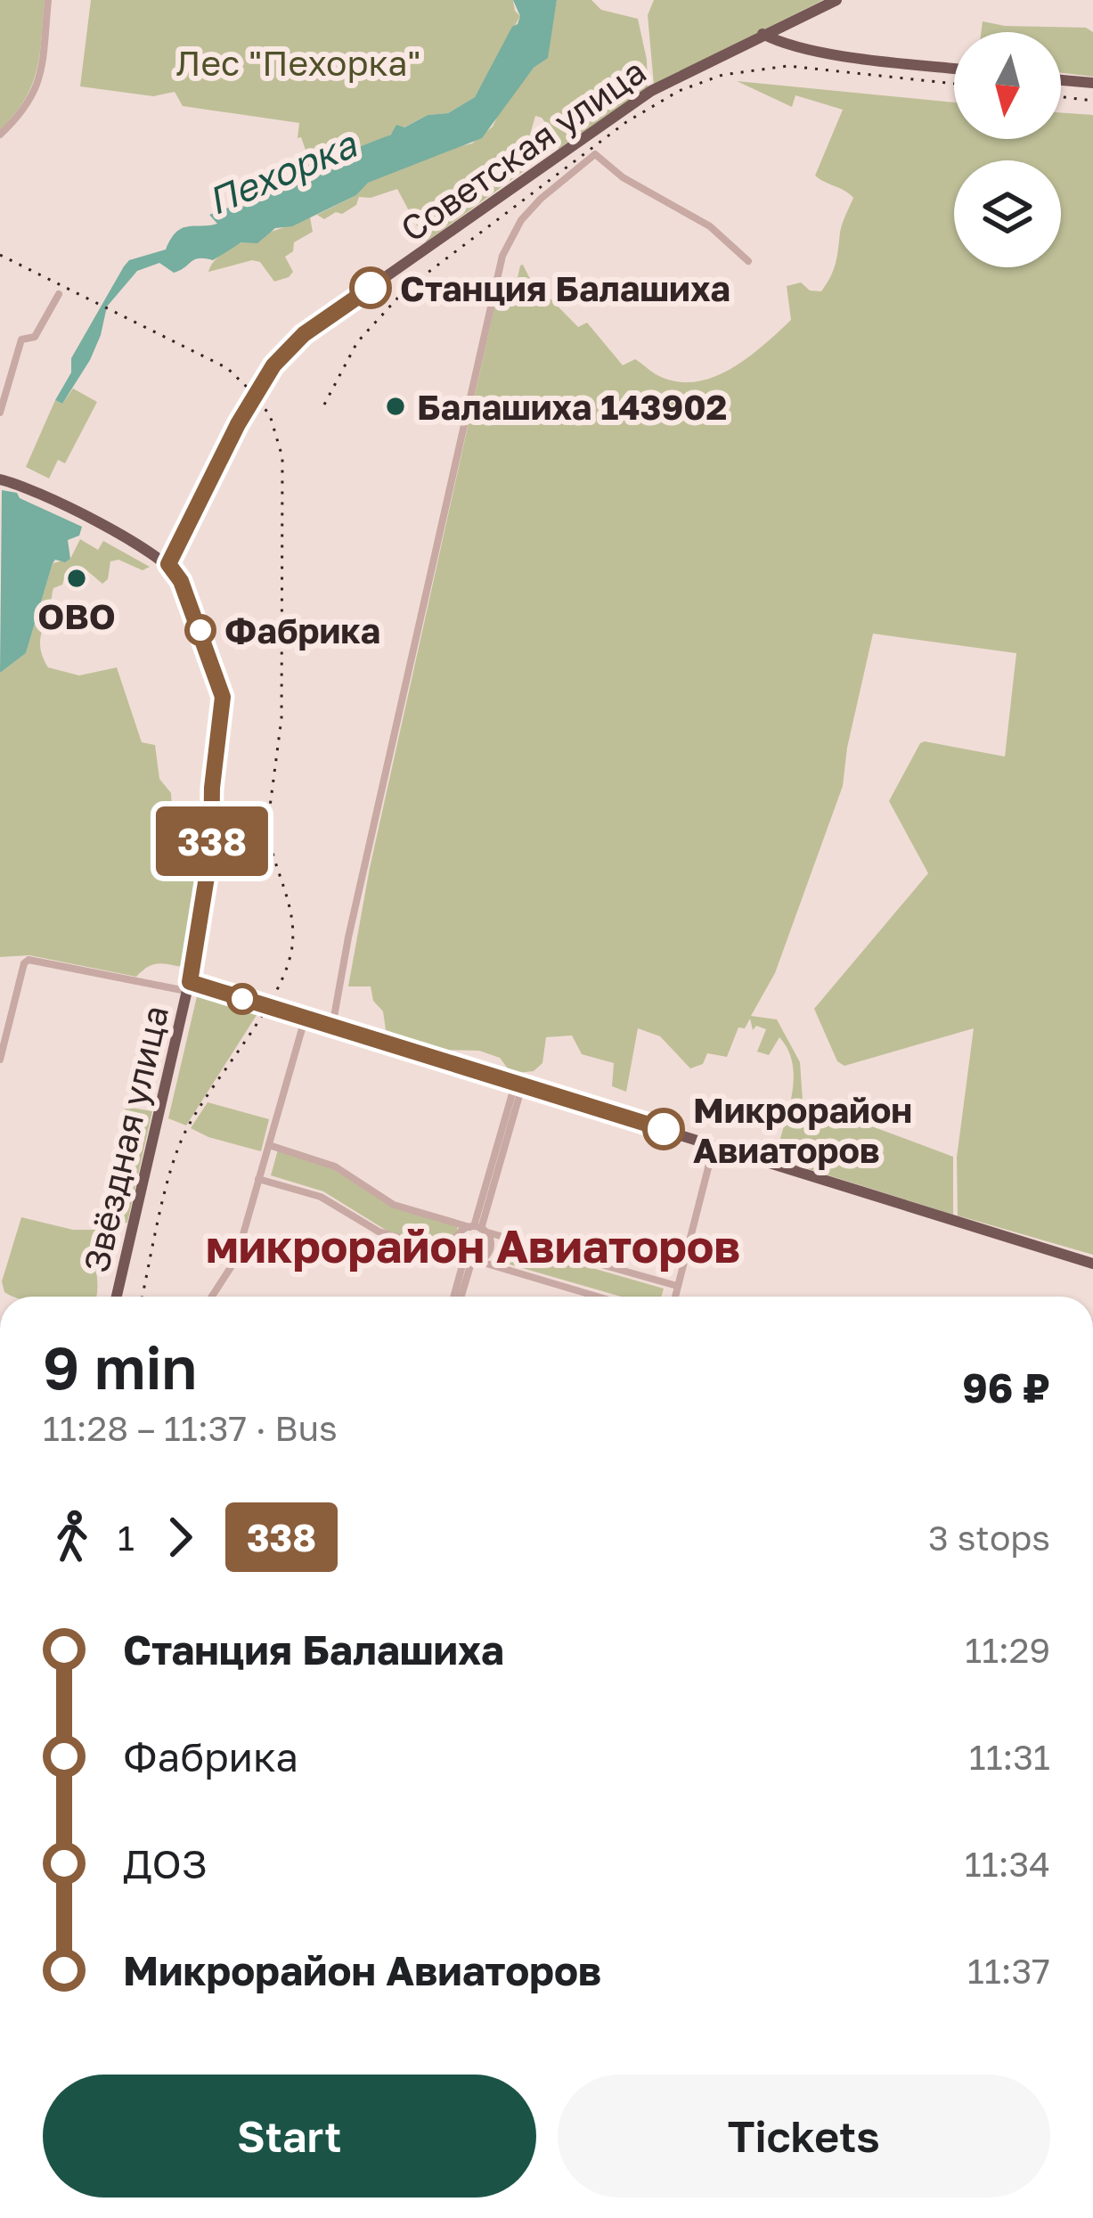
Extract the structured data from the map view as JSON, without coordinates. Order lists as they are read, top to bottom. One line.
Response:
{"streets":{"main road":["Советская улица","Звёздная улица"]},"districts":["микрорайон Авиаторов"],"water":["Пехорка"],"parks":["Лес \"Пехорка\""],"places":["Станция Балашиха","Балашиха 143902","ОВО","Фабрика","Микрорайон Авиаторов"],"lines":["bus line 338"],"north":"bottom","page":{"on_map":"338","heading":["9 min","11:28 – 11:37 · Bus","96 ₽"],"legs":["1","338","3 stops"],"list":[{"name":"Станция Балашиха","value":"11:29"},{"name":"Фабрика","value":"11:31"},{"name":"ДОЗ","value":"11:34"},{"name":"Микрорайон Авиаторов","value":"11:37"}],"buttons":["Start","Tickets"]}}
